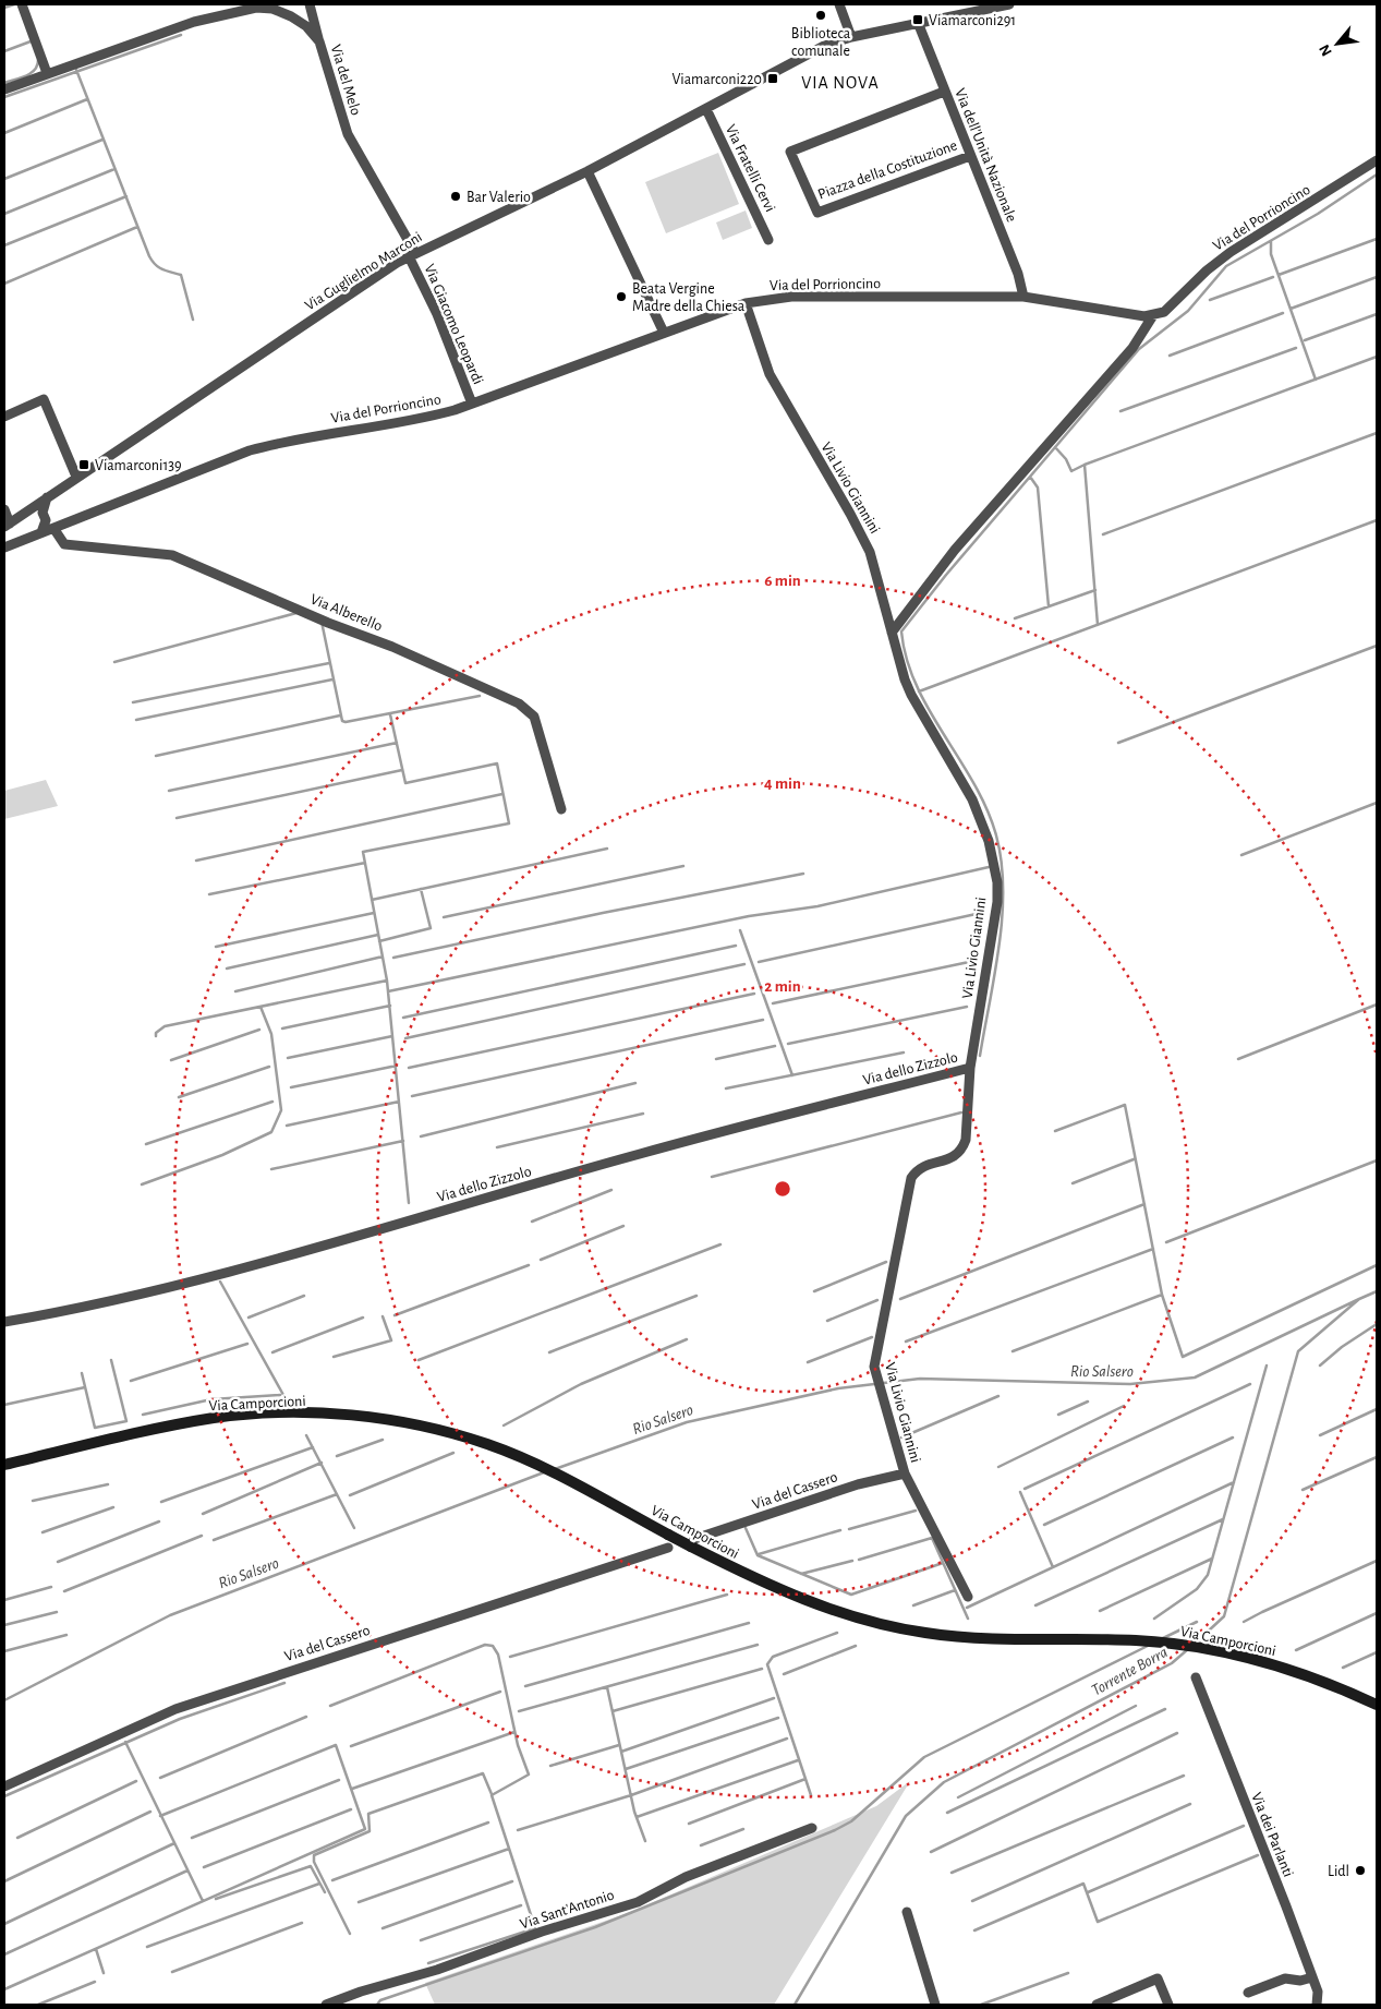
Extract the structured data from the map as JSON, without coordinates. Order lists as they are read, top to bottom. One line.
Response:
{"streets":{"main road":["Via Camporcioni"],"street":["Via del Melo","Via dell'Unità Nazionale","Via Fratelli Cervi","Piazza della Costituzione","Via del Porrioncino","Via Guglielmo Marconi","Via Giacomo Leopardi","Via Livio Giannini","Via Alberello","Via dello Zizzolo","Via del Cassero","Via dei Parlanti","Via Sant'Antonio"]},"crossings":[["Via del Melo","Via Guglielmo Marconi"],["Via del Melo","Via Giacomo Leopardi"],["Via dell'Unità Nazionale","Piazza della Costituzione"],["Via dell'Unità Nazionale","Via del Porrioncino"],["Via dell'Unità Nazionale","Via Guglielmo Marconi"],["Via Fratelli Cervi","Via Guglielmo Marconi"],["Via del Porrioncino","Via Giacomo Leopardi"],["Via del Porrioncino","Via Livio Giannini"],["Via del Porrioncino","Via Alberello"],["Via Guglielmo Marconi","Via Giacomo Leopardi"],["Via Livio Giannini","Via dello Zizzolo"],["Via Livio Giannini","Via del Cassero"],["Via Camporcioni","Via del Cassero"]],"districts":["VIA NOVA"],"water":["Rio Salsero","Torrente Borra"],"places":{"other":["Biblioteca comunale","Bar Valerio","Beata Vergine Madre della Chiesa","Lidl"],"transit":["Viamarconi291","Viamarconi220","Viamarconi139"]},"north":"bottom left","rings":["6 min","4 min","2 min"]}
